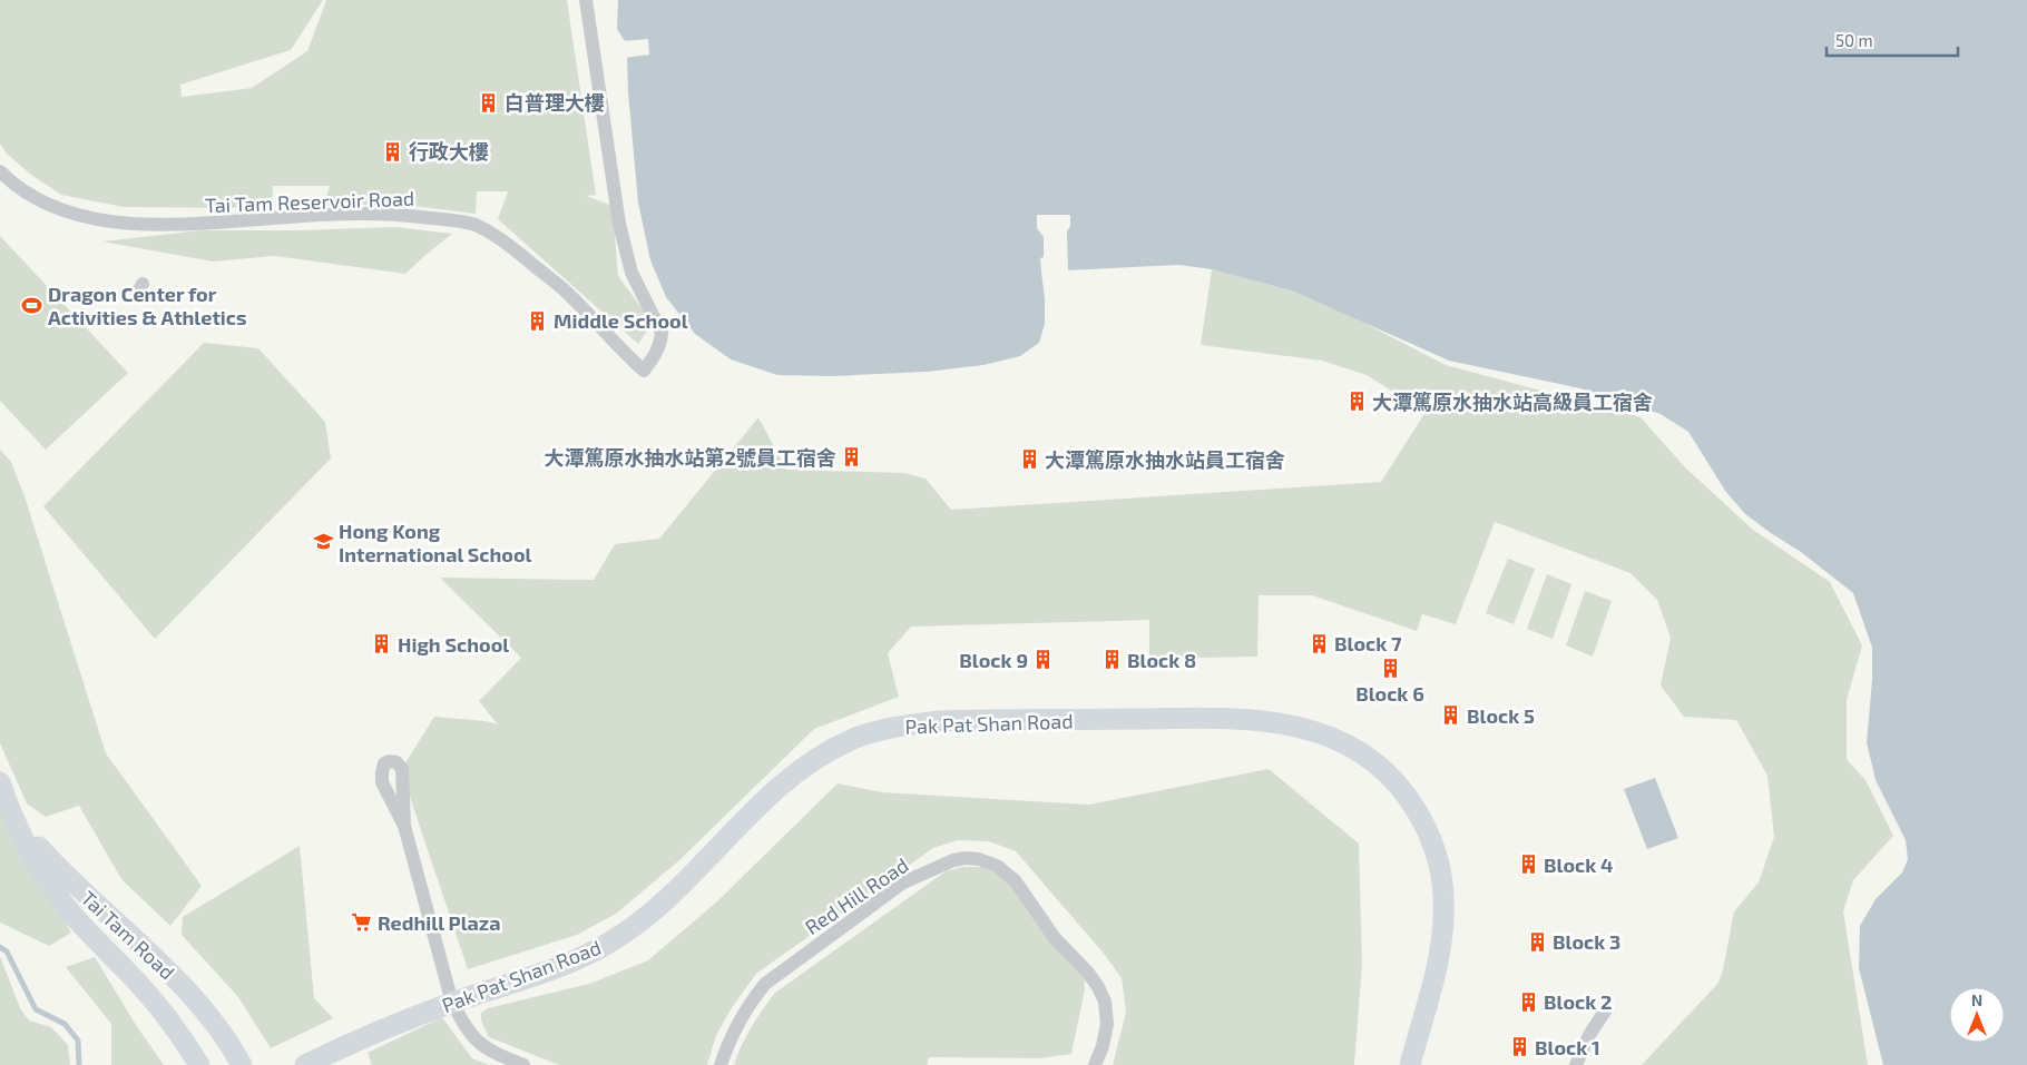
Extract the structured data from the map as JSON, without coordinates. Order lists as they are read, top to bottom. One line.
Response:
{"streets":{"street":["Tai Tam Reservoir Road","Pak Pat Shan Road","Red Hill Road","Tai Tam Road"]},"places":{"building":["白普理大樓","行政大樓","Middle School","大潭篤原水抽水站高級員工宿舍","大潭篤原水抽水站第2號員工宿舍","大潭篤原水抽水站員工宿舍","Block 7","High School","Block 9","Block 8","Block 6","Block 5","Block 4","Block 3","Block 2","Block 1"],"sports":["Dragon Center for Activities & Athletics"],"school or university":["Hong Kong International School"],"supermarket":["Redhill Plaza"]},"scale_bar":"50 m","north":"top"}
